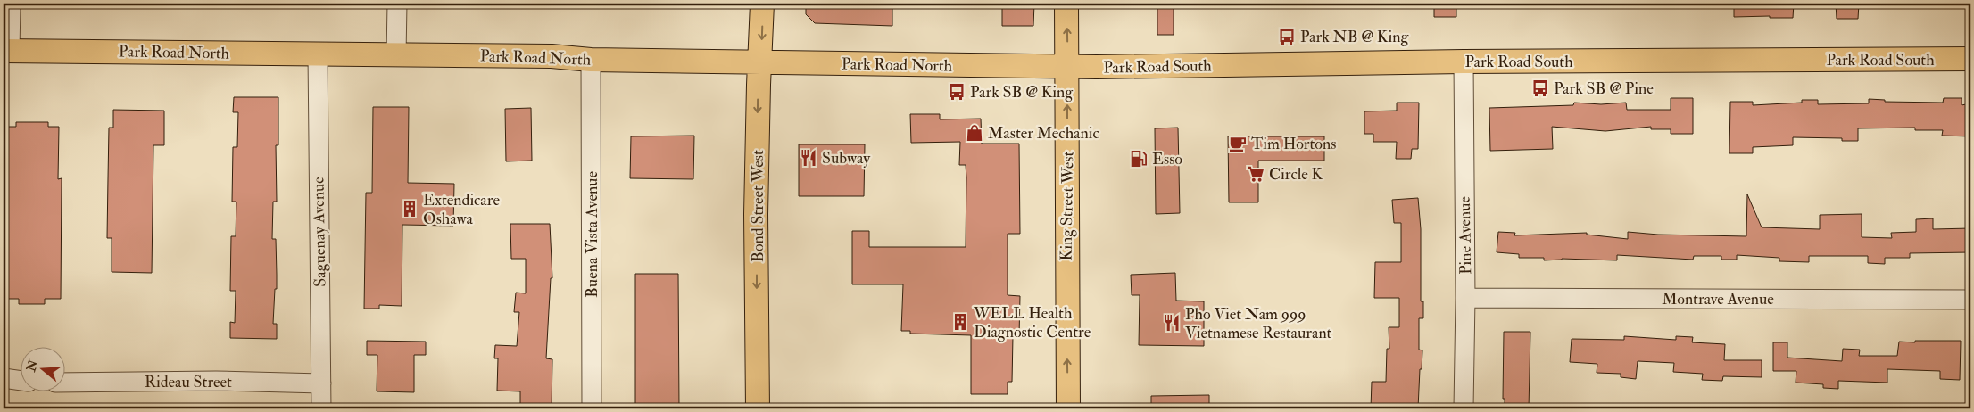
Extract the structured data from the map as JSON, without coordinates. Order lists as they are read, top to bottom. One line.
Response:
{"streets":{"main road":["Park Road North","Park Road South","Bond Street West","King Street West"],"street":["Saguenay Avenue","Buena Vista Avenue","Pine Avenue","Montrave Avenue","Rideau Street"]},"crossings":[["Park Road North","Park Road South"],["Park Road North","Bond Street West"],["Park Road North","King Street West"],["Park Road North","Saguenay Avenue"],["Park Road North","Buena Vista Avenue"],["Park Road South","King Street West"],["Park Road South","Pine Avenue"],["Saguenay Avenue","Rideau Street"],["Pine Avenue","Montrave Avenue"]],"one_way":["Bond Street West","King Street West"],"places":{"bus stop":["Park NB @ King","Park SB @ Pine","Park SB @ King"],"shop":["Master Mechanic"],"cafe":["Tim Hortons"],"restaurant":["Subway","Pho Viet Nam 999 Vietnamese Restaurant"],"fuel station":["Esso"],"supermarket":["Circle K"],"building":["Extendicare Oshawa","WELL Health Diagnostic Centre"]},"north":"left"}
